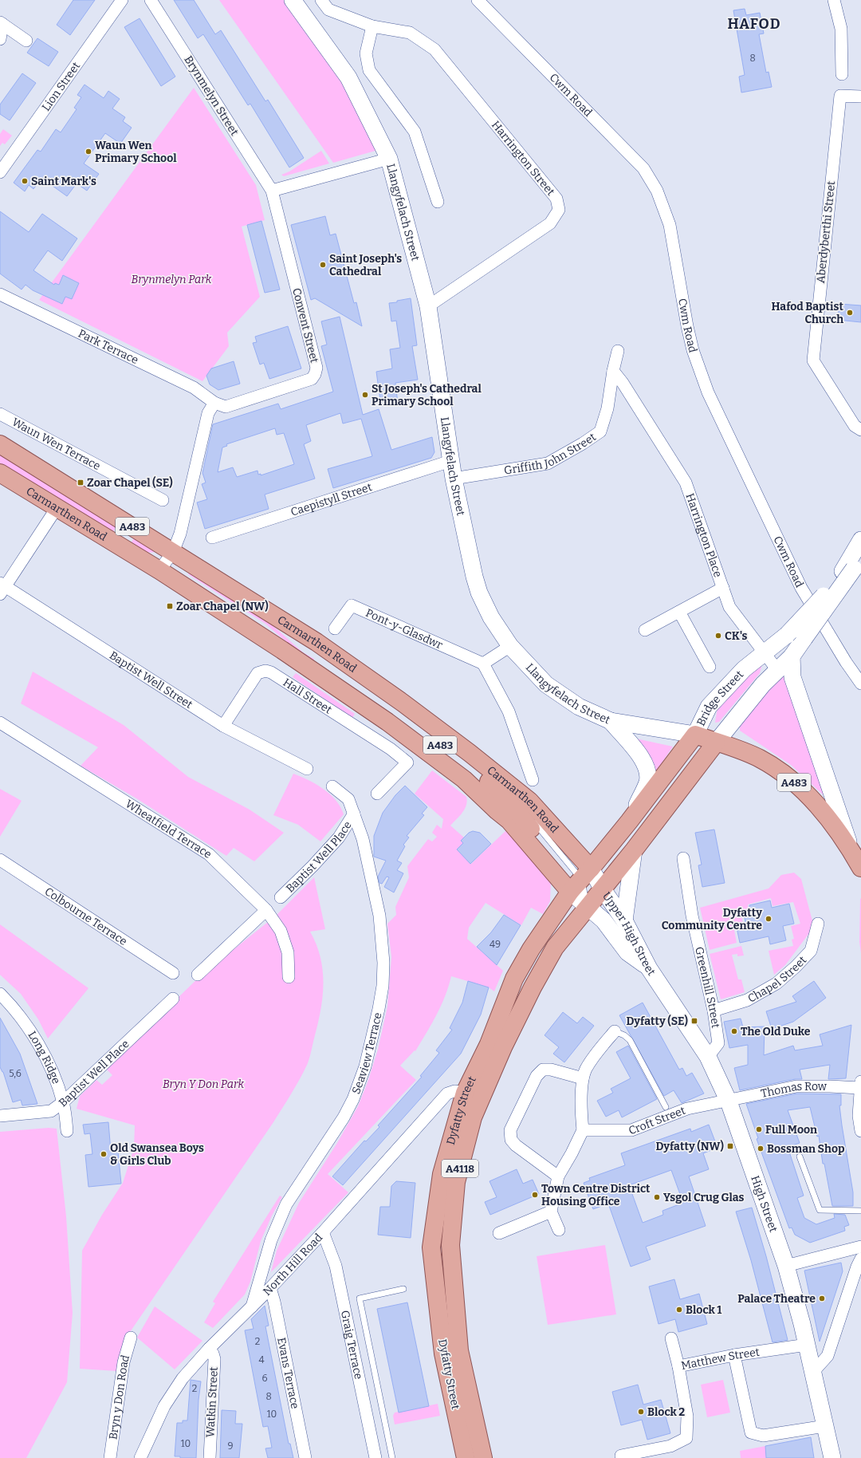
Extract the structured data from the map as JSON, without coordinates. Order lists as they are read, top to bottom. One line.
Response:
{"streets":{"main road":["Llangyfelach Street","Carmarthen Road","A483","Bridge Street","Upper High Street","Dyfatty Street","A4118","High Street"],"street":["Lion Street","Cwm Road","Brynmelyn Street","Harrington Street","Aberdyberthi Street","Convent Street","Park Terrace","Waun Wen Terrace","Griffith John Street","Caepistyll Street","Harrington Place","Pont-y-Glasdwr","Baptist Well Street","Hall Street","Wheatfield Terrace","Baptist Well Place","Colbourne Terrace","Chapel Street","Greenhill Street","Seaview Terrace","Long Ridge","Thomas Row","Croft Street","North Hill Road","Graig Terrace","Matthew Street","Evans Terrace","Bryn y Don Road","Watkin Street"]},"crossings":[["Brynmelyn Street","Convent Street"],["Harrington Street","Llangyfelach Street"],["Llangyfelach Street","Griffith John Street"],["Llangyfelach Street","Caepistyll Street"],["Llangyfelach Street","A483"],["Llangyfelach Street","Bridge Street"],["Convent Street","Park Terrace"],["Griffith John Street","Harrington Place"],["Carmarthen Road","A483"],["Carmarthen Road","Bridge Street"],["Carmarthen Road","Upper High Street"],["Carmarthen Road","Dyfatty Street"],["A483","Bridge Street"],["A483","Upper High Street"],["A483","Dyfatty Street"],["Harrington Place","Bridge Street"],["Baptist Well Street","Hall Street"],["Bridge Street","Upper High Street"],["Bridge Street","Dyfatty Street"],["Baptist Well Place","Seaview Terrace"],["Baptist Well Place","Long Ridge"],["Upper High Street","Dyfatty Street"],["Upper High Street","High Street"],["Chapel Street","Greenhill Street"],["Greenhill Street","High Street"],["Seaview Terrace","North Hill Road"],["Thomas Row","Croft Street"],["Thomas Row","High Street"],["Dyfatty Street","North Hill Road"],["Croft Street","High Street"],["High Street","Matthew Street"],["North Hill Road","Graig Terrace"],["North Hill Road","Evans Terrace"],["North Hill Road","Watkin Street"]],"districts":["HAFOD"],"parks":["Brynmelyn Park","Bryn Y Don Park"],"places":{"other":["Waun Wen Primary School","Saint Mark's","Saint Joseph's Cathedral","Hafod Baptist Church","St Joseph's Cathedral Primary School","CK's","Dyfatty Community Centre","The Old Duke","Full Moon","Bossman Shop","Old Swansea Boys & Girls Club","Town Centre District Housing Office","Ysgol Crug Glas","Palace Theatre","Block 1","Block 2"],"transit":["Zoar Chapel (SE)","Zoar Chapel (NW)","Dyfatty (SE)","Dyfatty (NW)"]},"house_numbers":["8","49","5,6","2","4","6","2","8","10","10","9"]}
